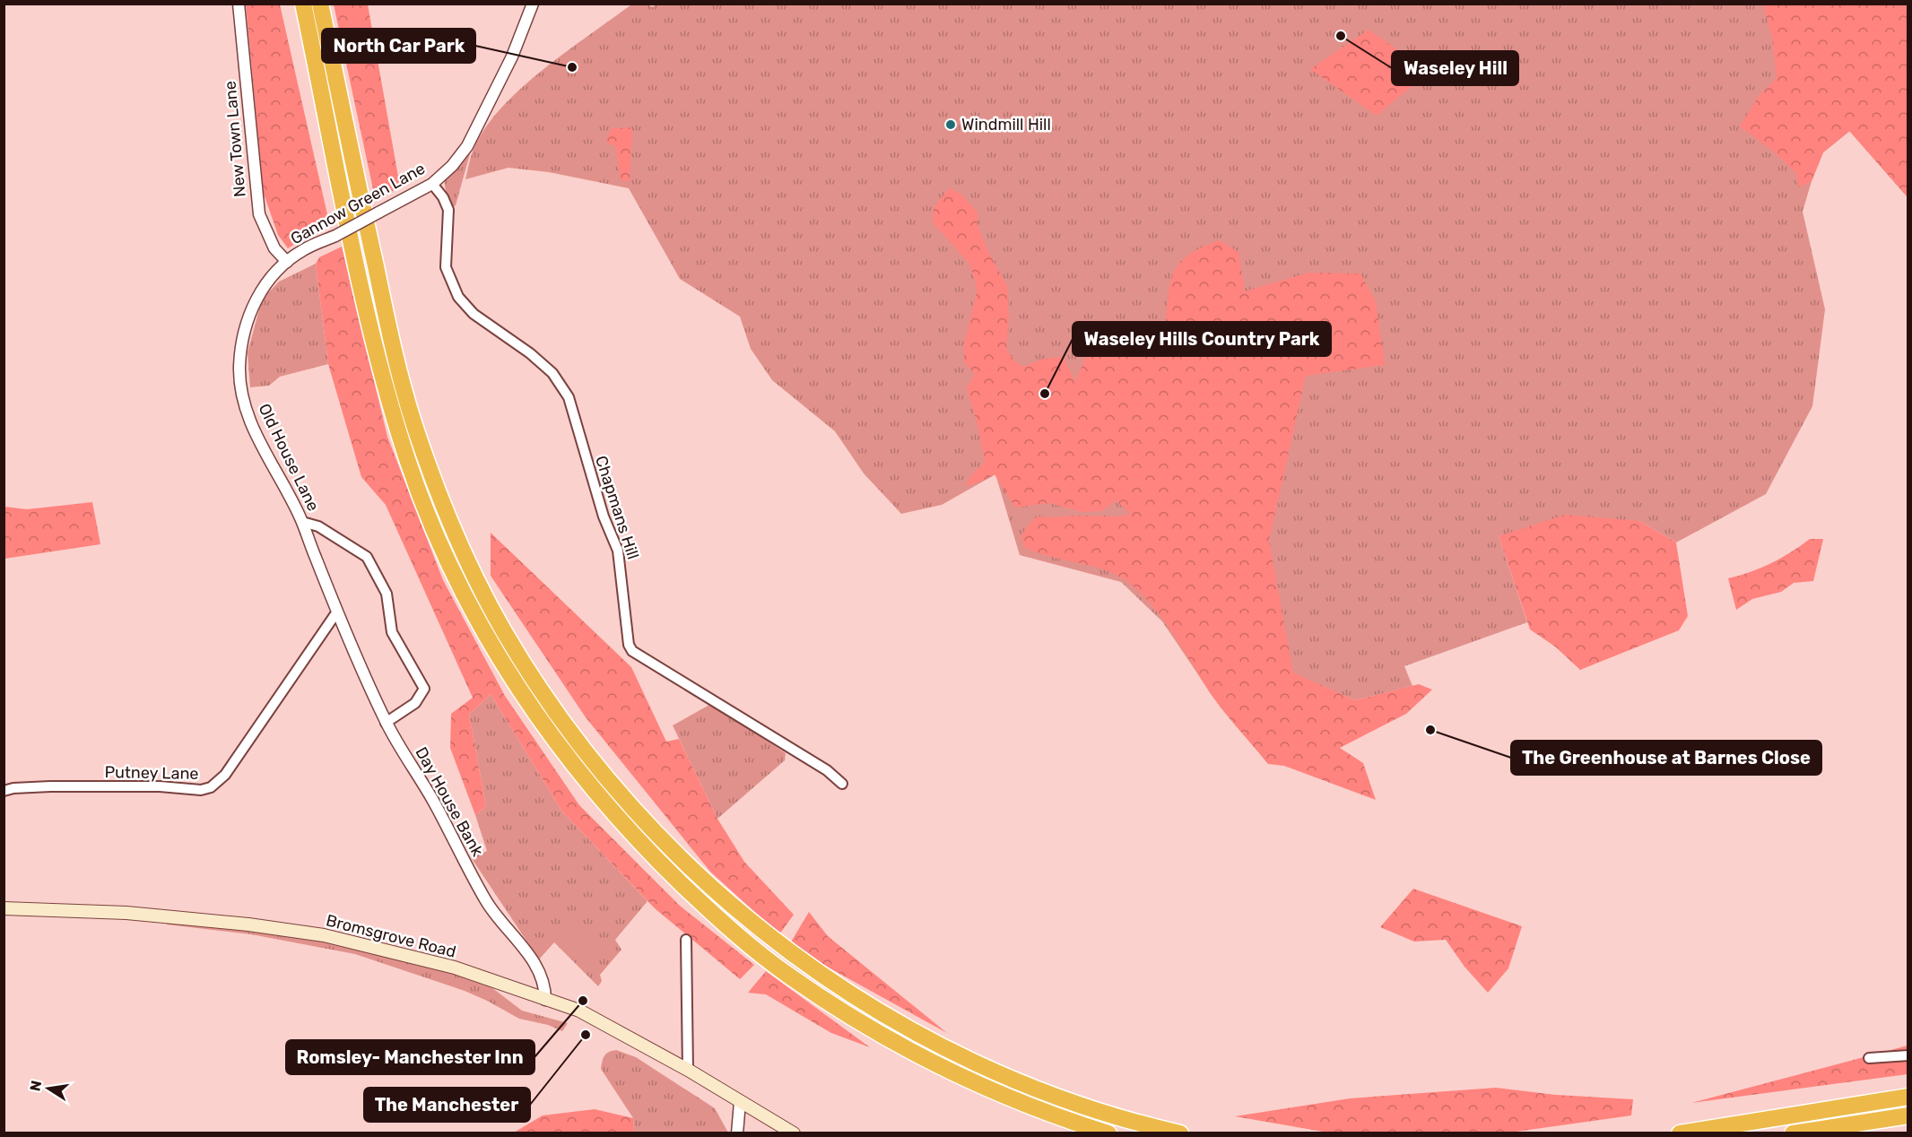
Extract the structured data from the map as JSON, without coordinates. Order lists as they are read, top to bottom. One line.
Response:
{"streets":{"main road":["Bromsgrove Road"],"street":["New Town Lane","Gannow Green Lane","Old House Lane","Chapmans Hill","Putney Lane","Day House Bank"]},"crossings":[["New Town Lane","Gannow Green Lane"],["New Town Lane","Old House Lane"],["Gannow Green Lane","Old House Lane"],["Gannow Green Lane","Chapmans Hill"],["Old House Lane","Putney Lane"],["Old House Lane","Day House Bank"],["Putney Lane","Day House Bank"],["Day House Bank","Bromsgrove Road"]],"places":["Waseley Hill","North Car Park","Windmill Hill","Waseley Hills Country Park","The Greenhouse at Barnes Close","Romsley- Manchester Inn","The Manchester"],"north":"left"}
